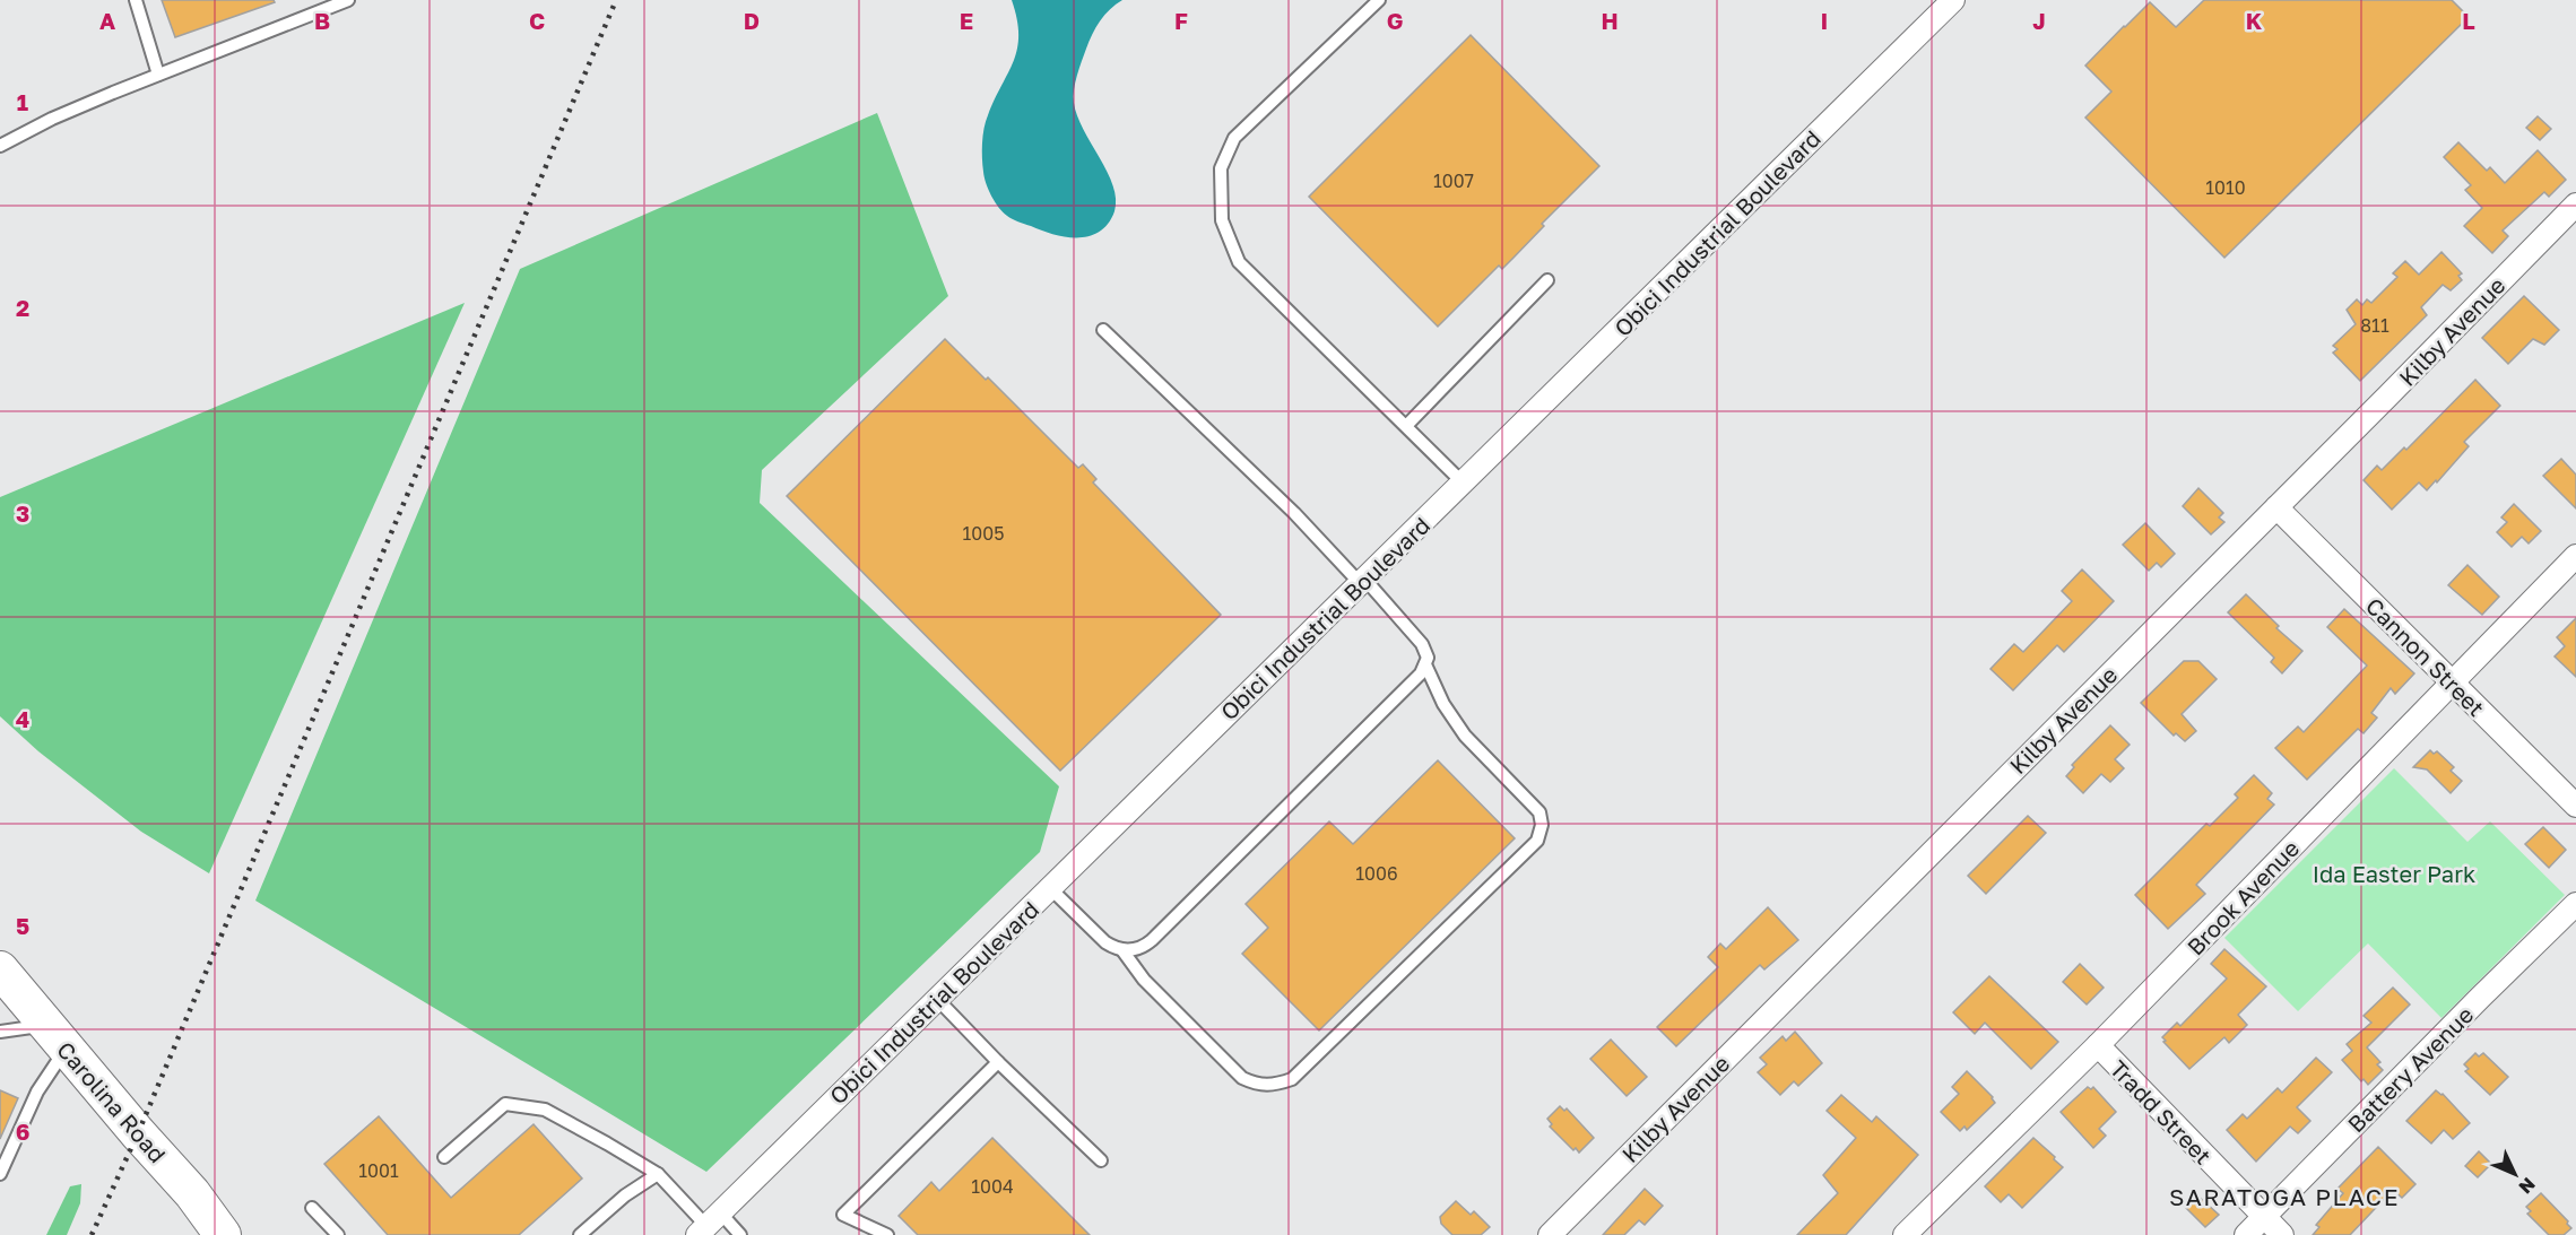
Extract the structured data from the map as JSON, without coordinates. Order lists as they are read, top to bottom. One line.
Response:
{"streets":{"main road":["Carolina Road"],"street":["Obici Industrial Boulevard","Kilby Avenue","Cannon Street","Brook Avenue","Battery Avenue","Tradd Street"]},"crossings":[["Kilby Avenue","Cannon Street"],["Cannon Street","Brook Avenue"],["Brook Avenue","Tradd Street"],["Battery Avenue","Tradd Street"]],"districts":["SARATOGA PLACE"],"parks":["Ida Easter Park"],"house_numbers":["1007","1010","811","1005","1006","1001","1004"],"north":"bottom right","grid":{"columns":["A","B","C","D","E","F","G","H","I","J","K","L"],"rows":["1","2","3","4","5","6"]}}
